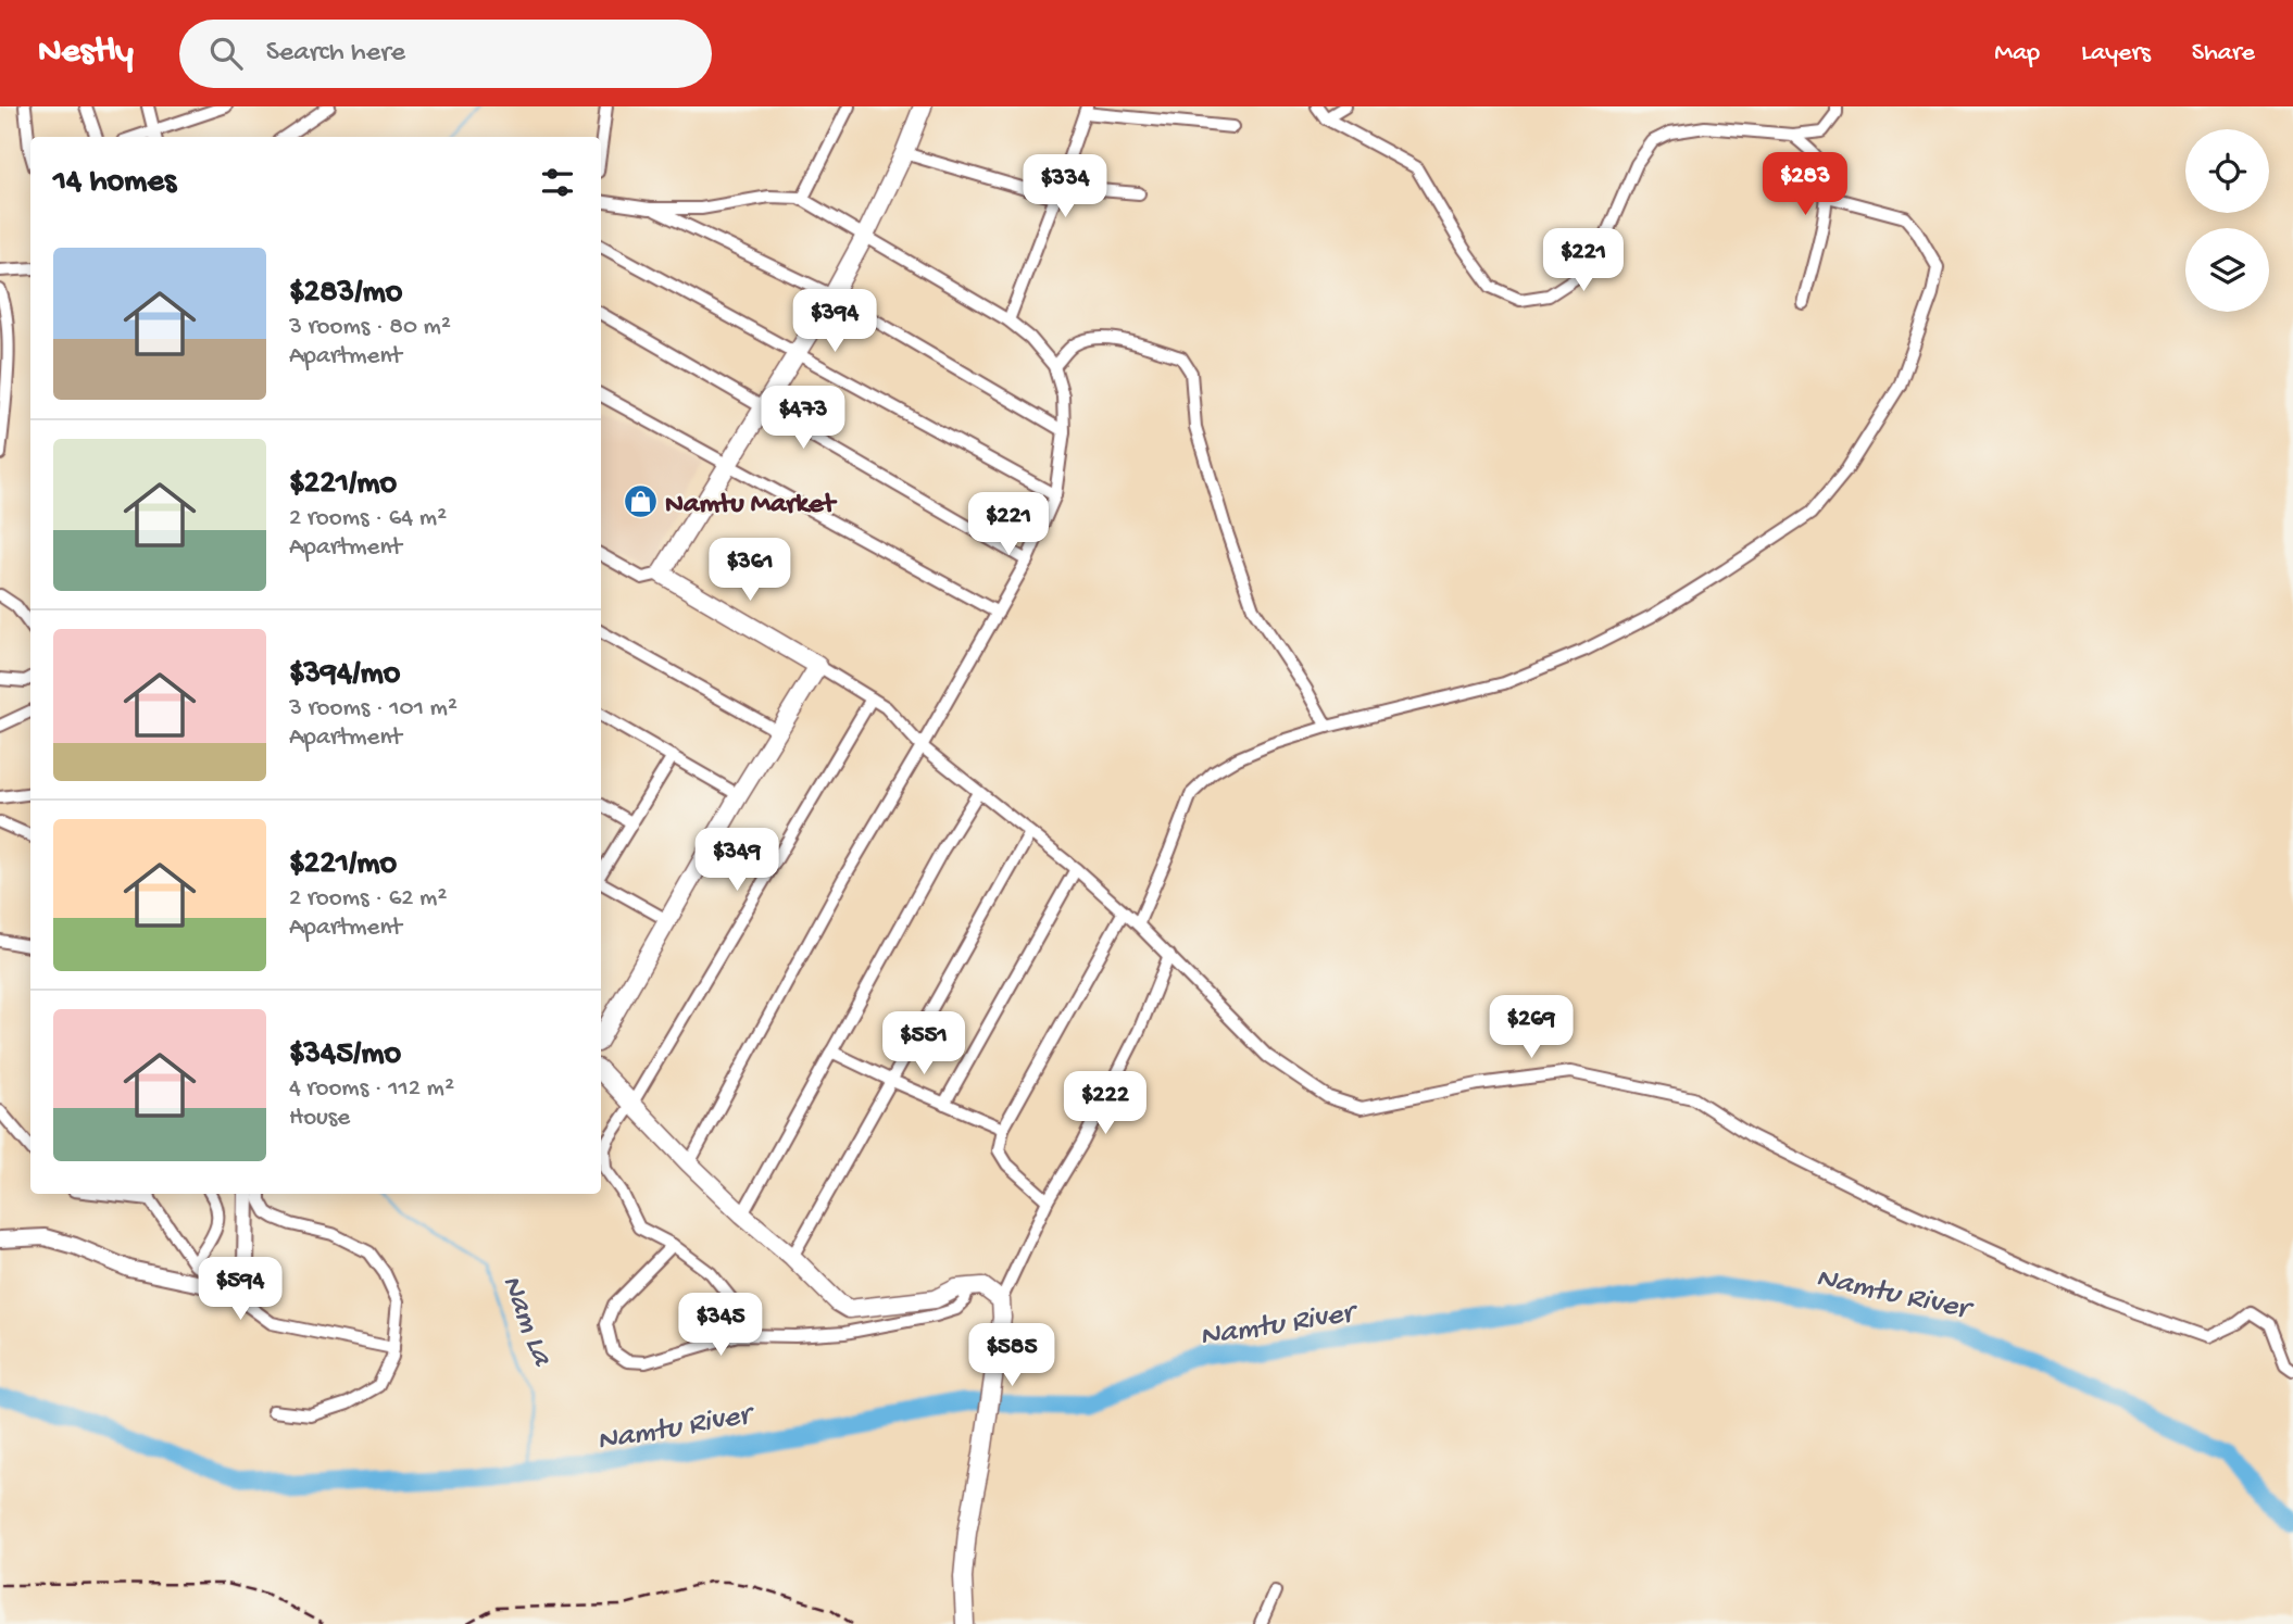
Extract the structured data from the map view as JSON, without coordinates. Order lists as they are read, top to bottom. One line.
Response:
{"water":["Namtu River","Nam La"],"places":{"shop":["Namtu Market"]},"page":{"header":"Nestly","search":"Search here","nav":["Map","Layers","Share"],"heading":"14 homes","price":["$283","$334","$221","$394","$473","$221","$361","$349","$269","$551","$222","$594","$345","$585"],"list":[{"name":"$283/mo","note":"3 rooms · 80 m² · Apartment"},{"name":"$221/mo","note":"2 rooms · 64 m² · Apartment"},{"name":"$394/mo","note":"3 rooms · 101 m² · Apartment"},{"name":"$221/mo","note":"2 rooms · 62 m² · Apartment"},{"name":"$345/mo","note":"4 rooms · 112 m² · House"}]}}
